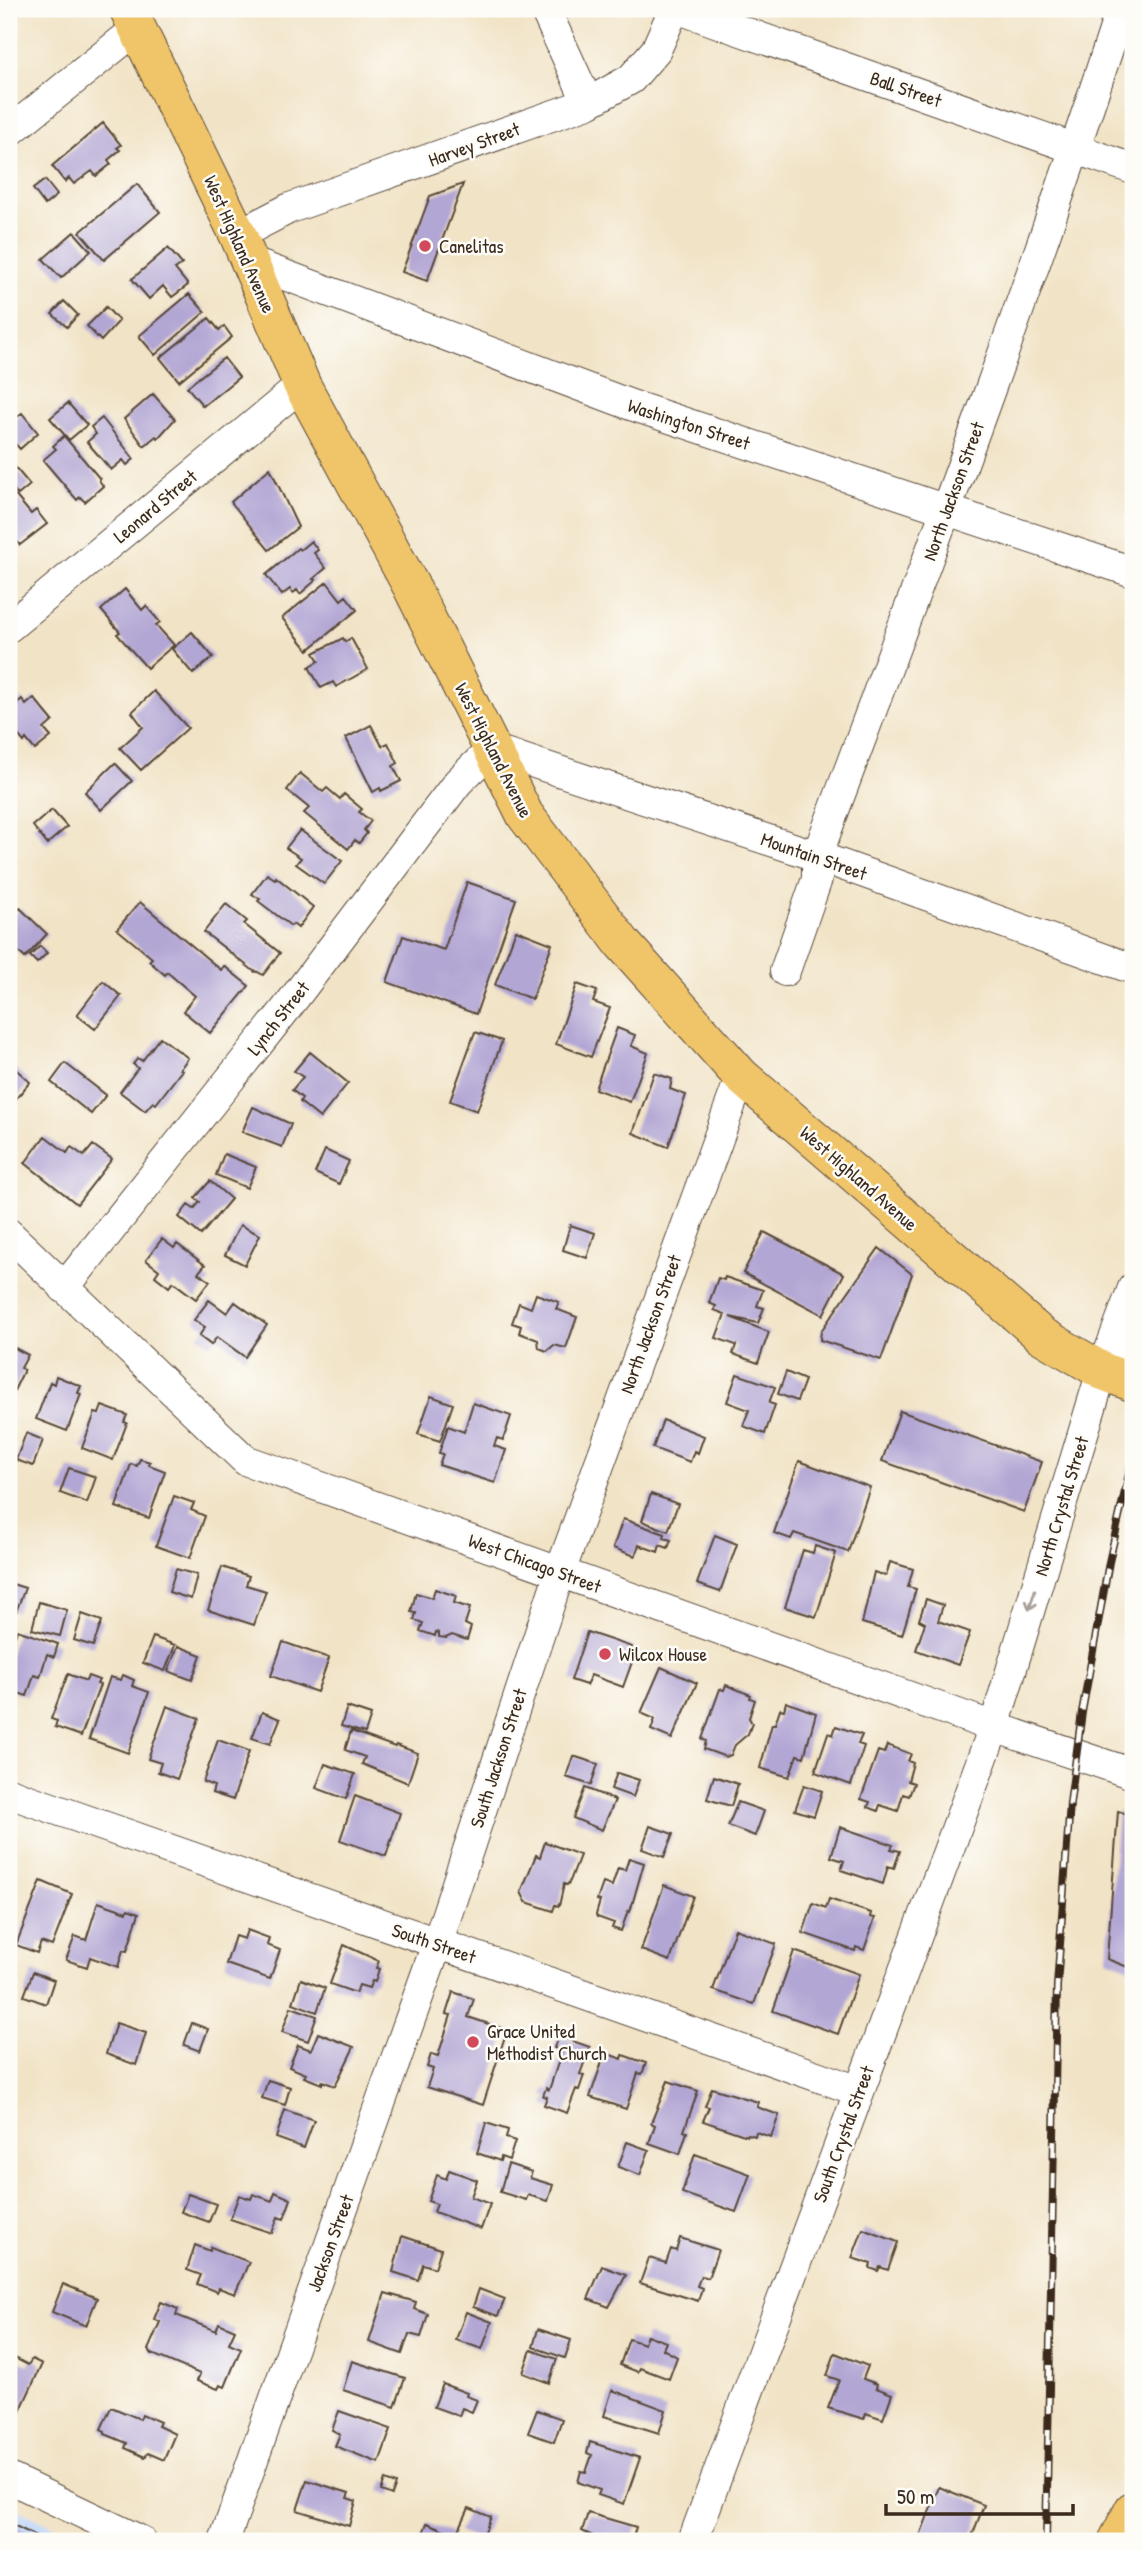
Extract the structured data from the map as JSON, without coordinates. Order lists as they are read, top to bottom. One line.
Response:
{"streets":{"main road":["West Highland Avenue"],"street":["Ball Street","Harvey Street","Washington Street","North Jackson Street","Leonard Street","Mountain Street","Lynch Street","North Crystal Street","West Chicago Street","South Jackson Street","South Street","South Crystal Street","Jackson Street"]},"crossings":[["Ball Street","Harvey Street"],["Ball Street","North Jackson Street"],["Harvey Street","West Highland Avenue"],["Harvey Street","Washington Street"],["West Highland Avenue","Washington Street"],["West Highland Avenue","North Jackson Street"],["West Highland Avenue","Leonard Street"],["West Highland Avenue","Mountain Street"],["West Highland Avenue","Lynch Street"],["West Highland Avenue","North Crystal Street"],["Washington Street","North Jackson Street"],["North Jackson Street","Mountain Street"],["North Jackson Street","West Chicago Street"],["North Jackson Street","South Jackson Street"],["Mountain Street","Lynch Street"],["Lynch Street","West Chicago Street"],["North Crystal Street","West Chicago Street"],["North Crystal Street","South Crystal Street"],["West Chicago Street","South Jackson Street"],["West Chicago Street","South Crystal Street"],["South Jackson Street","South Street"],["South Jackson Street","Jackson Street"],["South Street","South Crystal Street"],["South Street","Jackson Street"]],"one_way":["North Crystal Street"],"places":["Canelitas","Wilcox House","Grace United Methodist Church"],"scale_bar":"50 m"}
